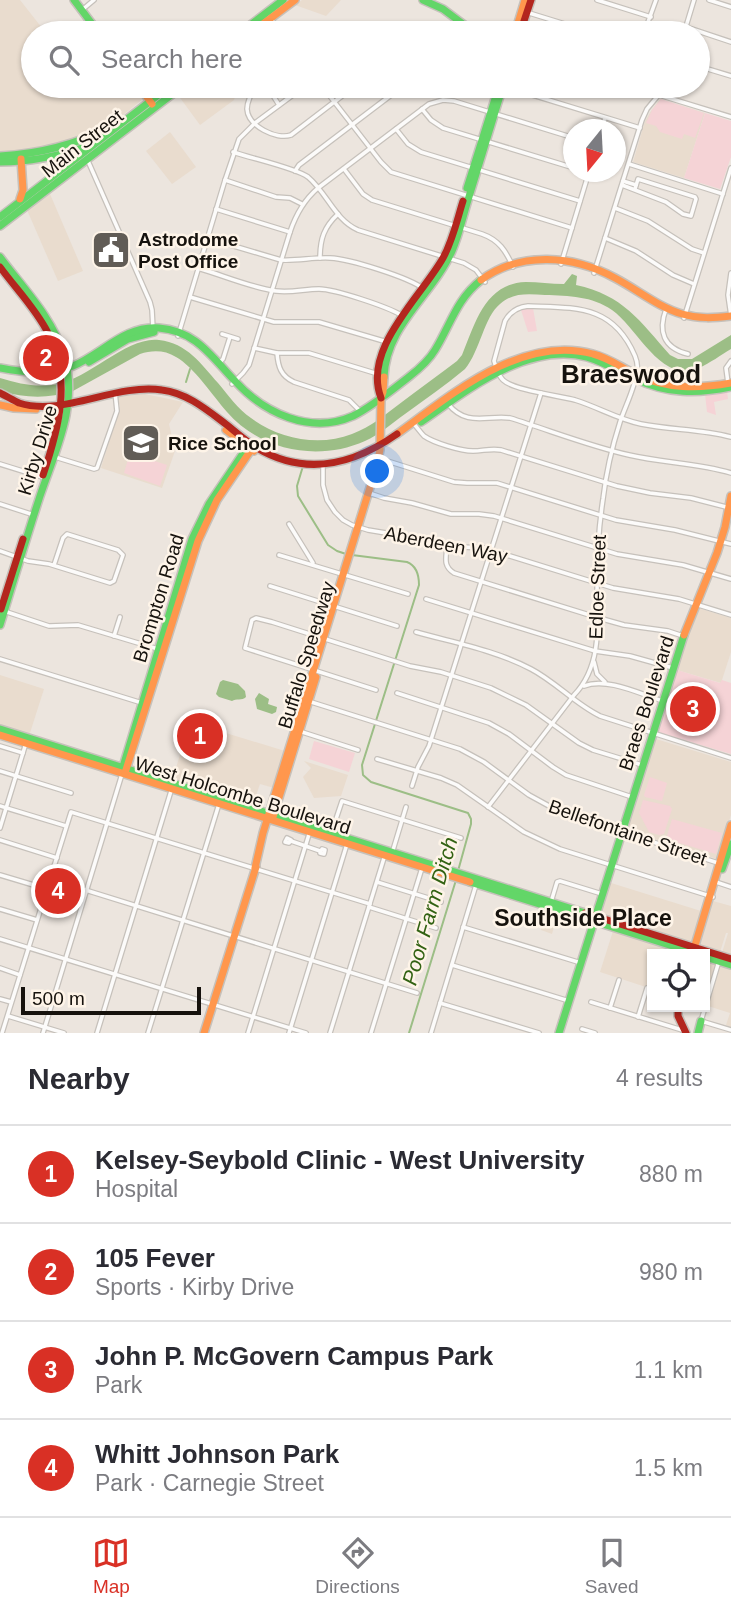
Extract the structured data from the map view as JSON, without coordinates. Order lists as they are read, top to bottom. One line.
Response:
{"streets":{"main road":["Main Street","Kirby Drive","Brompton Road","Buffalo Speedway","Braes Boulevard","West Holcombe Boulevard"],"street":["Aberdeen Way","Edloe Street","Bellefontaine Street"]},"crossings":[["Aberdeen Way","Edloe Street"],["Aberdeen Way","Buffalo Speedway"],["Aberdeen Way","Braes Boulevard"],["Edloe Street","Bellefontaine Street"],["Brompton Road","West Holcombe Boulevard"],["Buffalo Speedway","West Holcombe Boulevard"],["Buffalo Speedway","Bellefontaine Street"],["Braes Boulevard","Bellefontaine Street"]],"districts":["Braeswood","Southside Place"],"water":["Poor Farm Ditch"],"places":{"public building":["Astrodome Post Office"],"school or university":["Rice School"]},"scale_bar":"500 m","north":"bottom","page":{"search":"Search here","pins":["2","3","1","4"],"scale":"500 m","heading":["Nearby","4 results"],"list":[{"mark":"1","name":"Kelsey-Seybold Clinic - West University","note":"Hospital","value":"880 m"},{"mark":"2","name":"105 Fever","note":"Sports · Kirby Drive","value":"980 m"},{"mark":"3","name":"John P. McGovern Campus Park","note":"Park","value":"1.1 km"},{"mark":"4","name":"Whitt Johnson Park","note":"Park · Carnegie Street","value":"1.5 km"}],"nav":["Map","Directions","Saved"]}}
